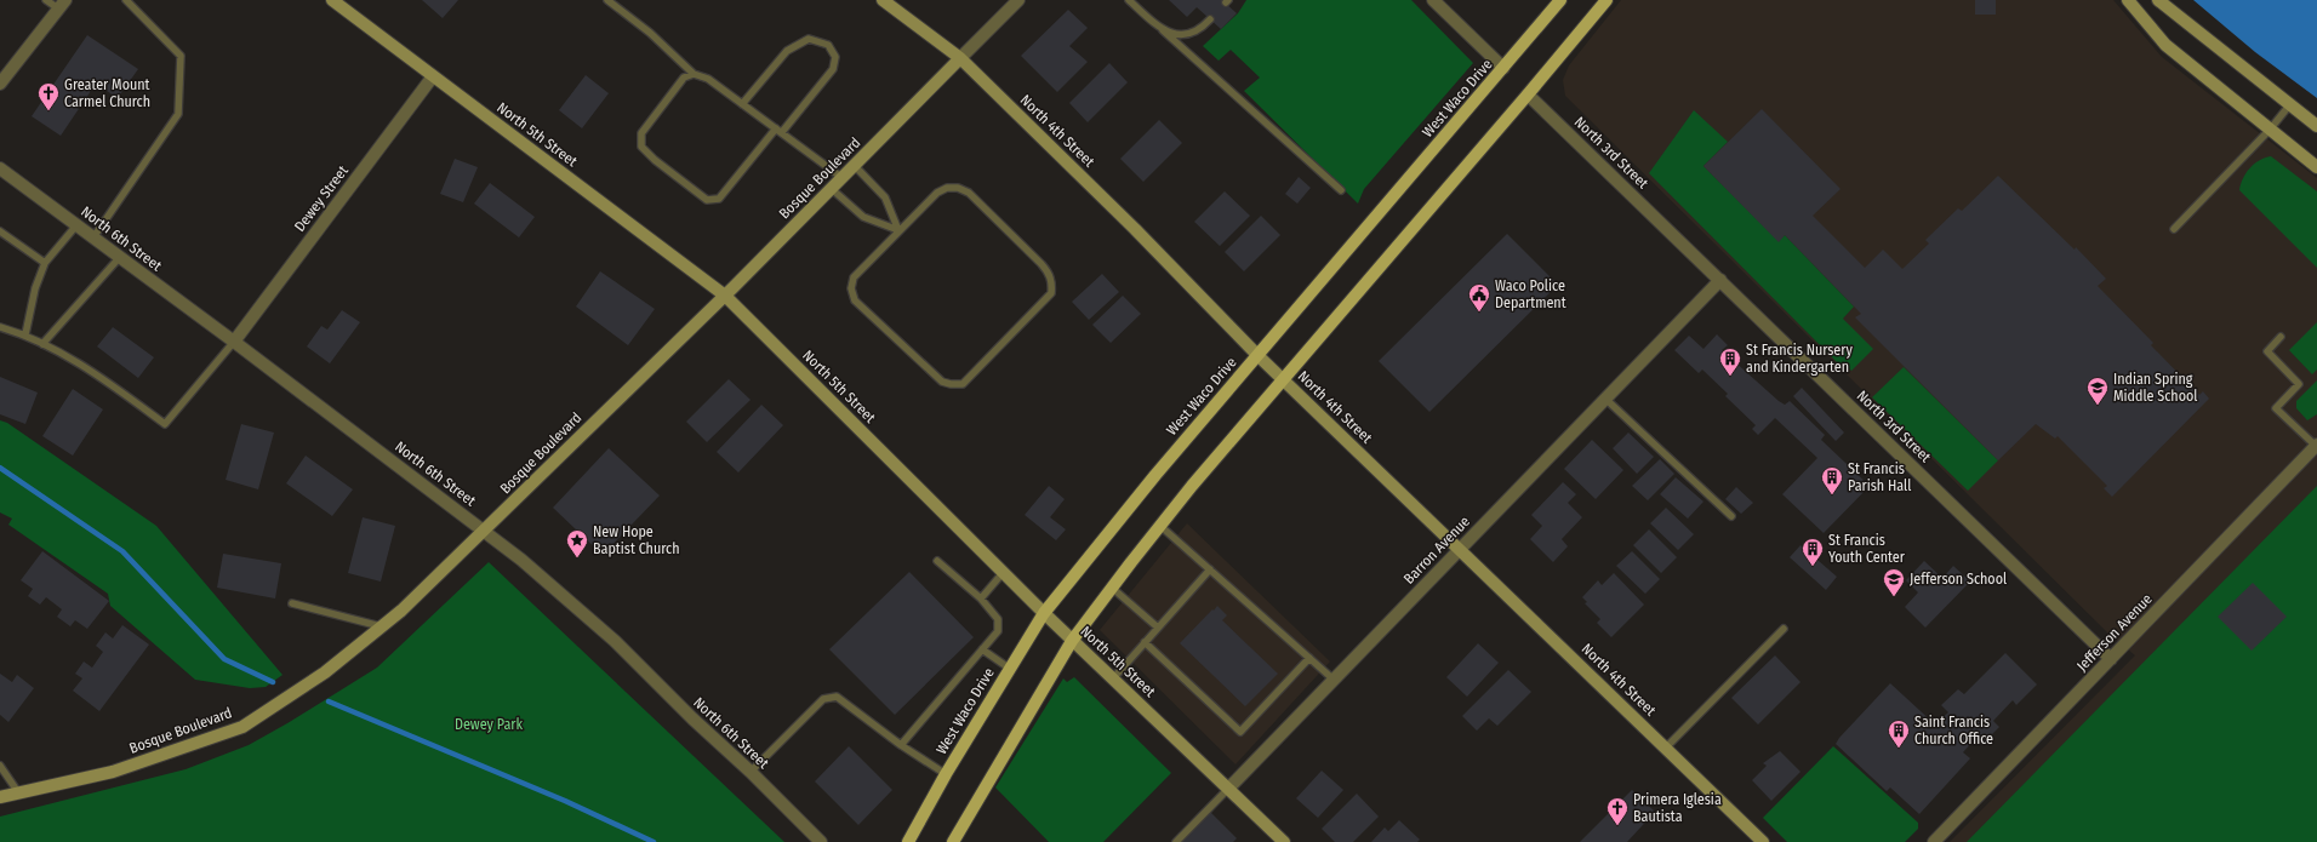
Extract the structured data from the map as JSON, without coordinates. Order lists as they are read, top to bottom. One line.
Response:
{"streets":{"main road":["West Waco Drive","North 4th Street","North 5th Street","Bosque Boulevard"],"street":["North 3rd Street","Dewey Street","North 6th Street","Barron Avenue","Jefferson Avenue"]},"crossings":[["West Waco Drive","North 4th Street"],["West Waco Drive","North 5th Street"],["North 4th Street","Bosque Boulevard"],["North 4th Street","Barron Avenue"],["North 5th Street","Bosque Boulevard"],["North 5th Street","Dewey Street"],["North 5th Street","Barron Avenue"],["North 3rd Street","Barron Avenue"],["North 3rd Street","Jefferson Avenue"],["Bosque Boulevard","North 6th Street"],["Dewey Street","North 6th Street"]],"parks":["Dewey Park"],"places":{"church":["Greater Mount Carmel Church","Primera Iglesia Bautista"],"public building":["Waco Police Department"],"building":["St Francis Nursery and Kindergarten","St Francis Parish Hall","St Francis Youth Center","Saint Francis Church Office"],"school or university":["Indian Spring Middle School","Jefferson School"],"place":["New Hope Baptist Church"]}}
